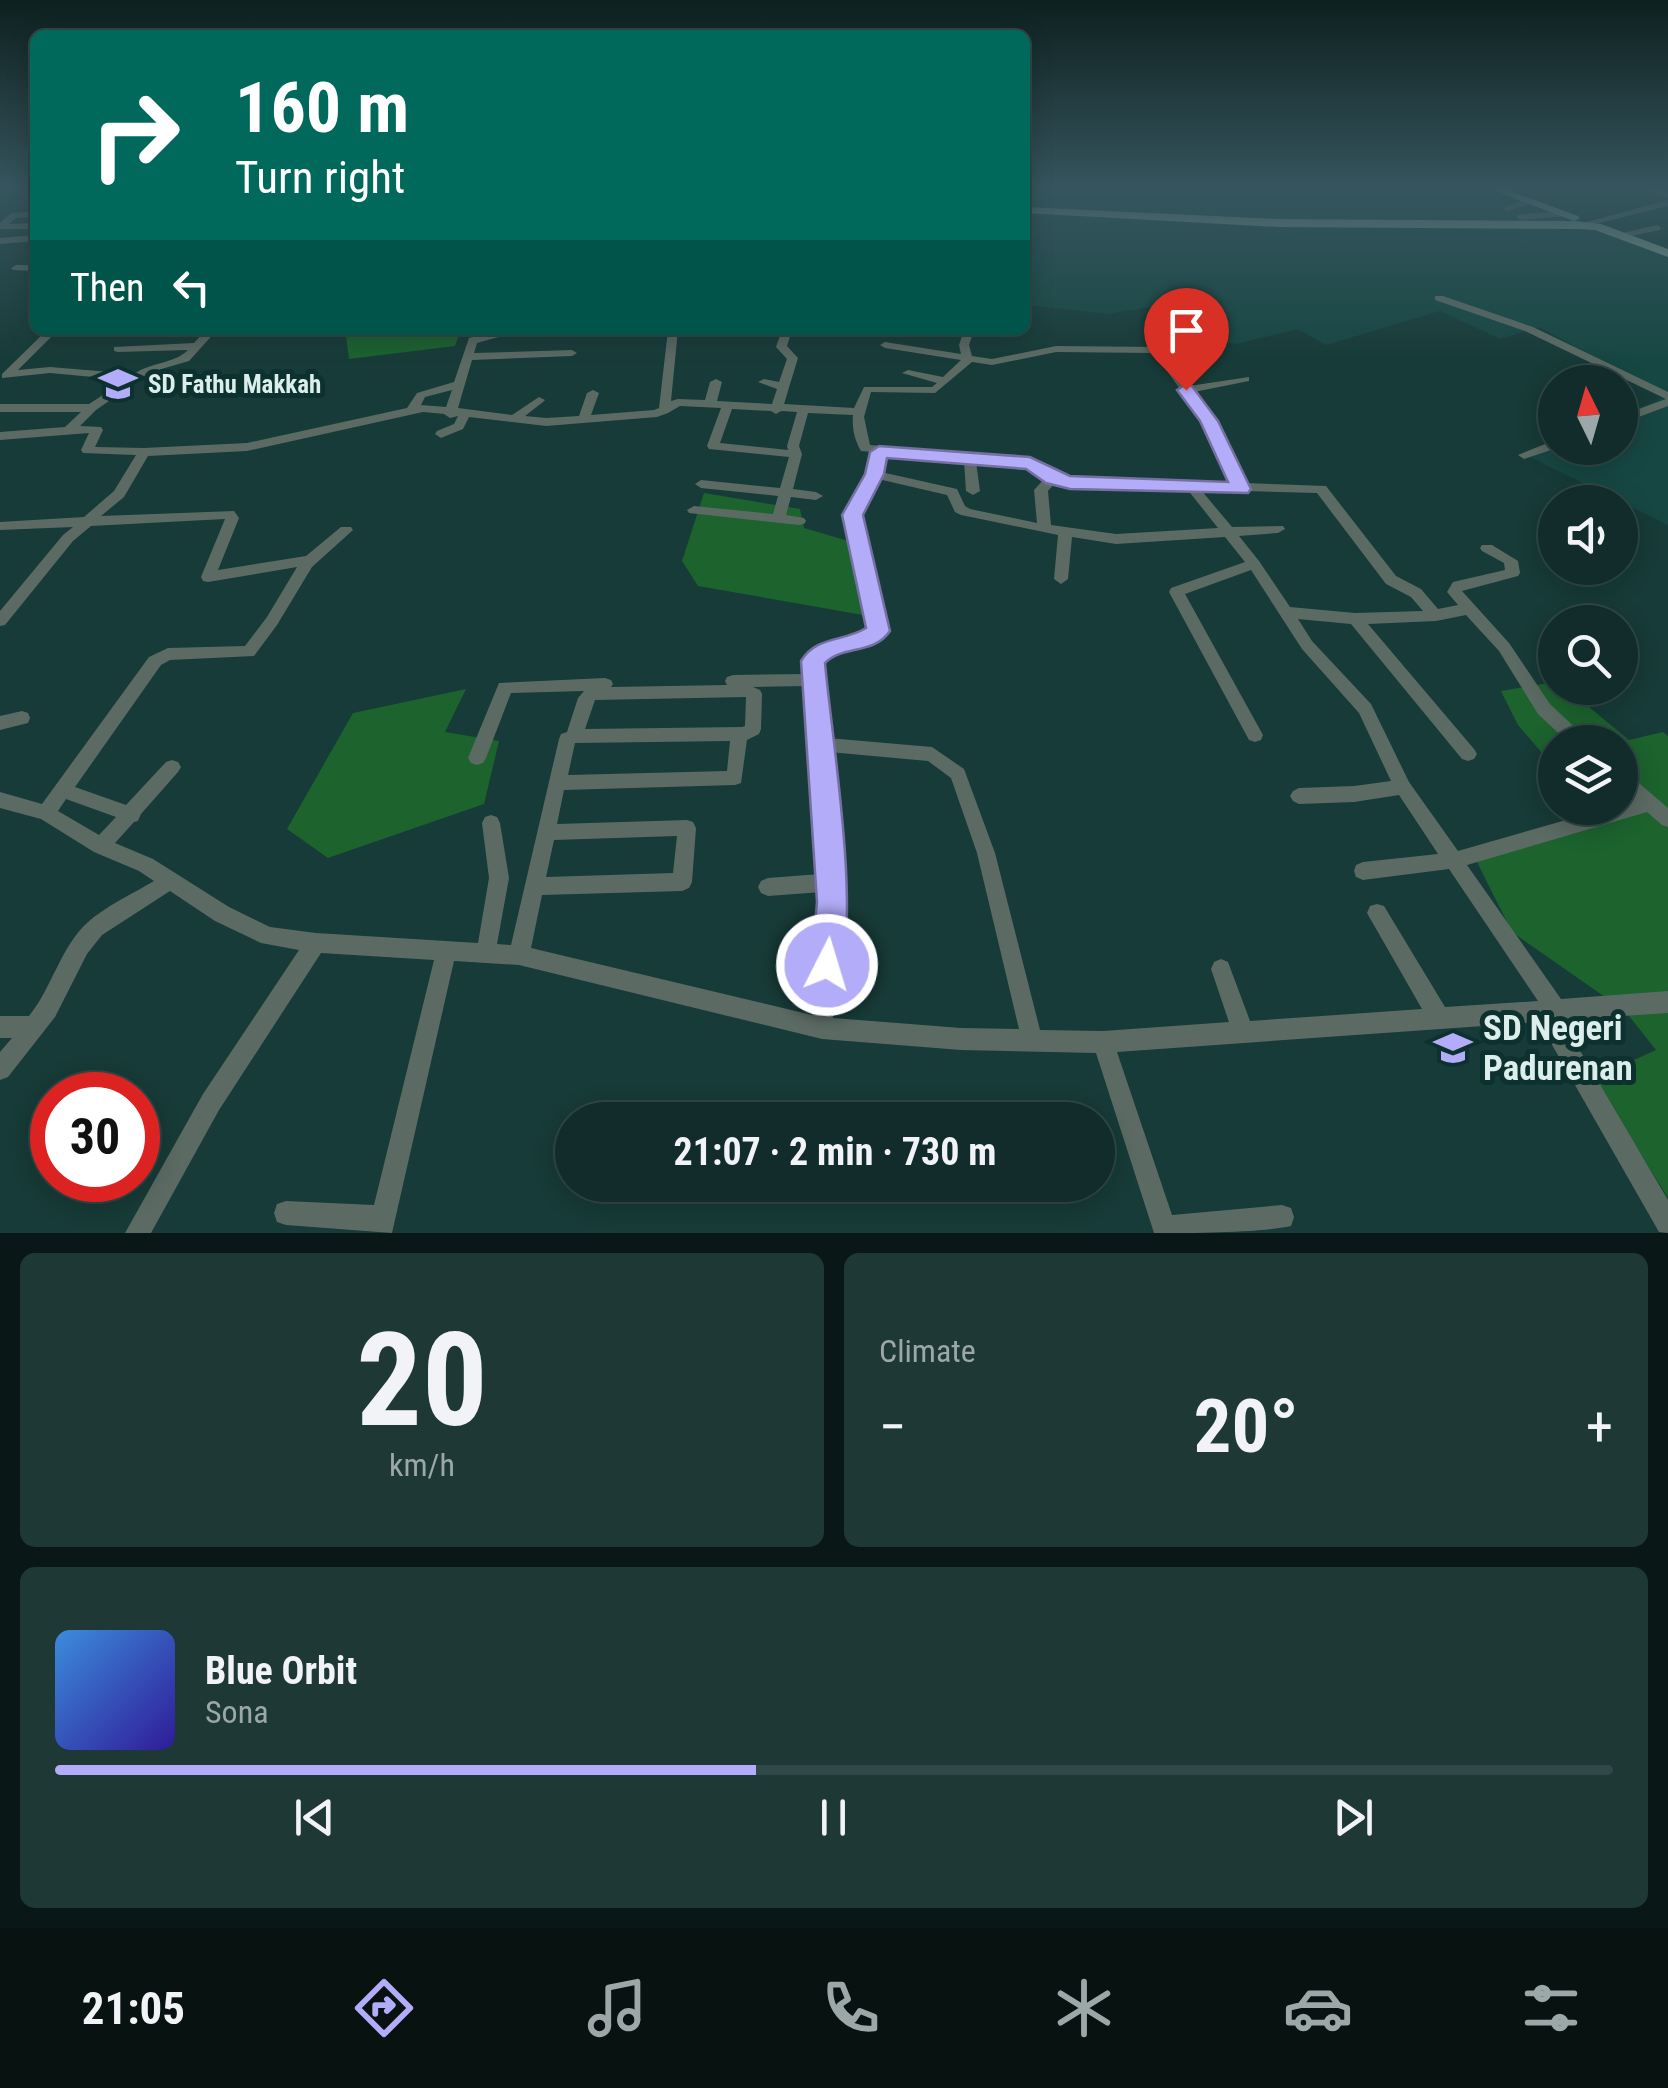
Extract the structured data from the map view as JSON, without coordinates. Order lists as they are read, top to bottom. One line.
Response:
{"places":{"school or university":["SD Fathu Makkah","SD Negeri Padurenan"]},"north":"top","page":{"turn":["160 m","Turn right"],"then":"Then","limit":"30","trip":"21:07 · 2 min · 730 m","tile":[["20","km/h"],"Climate"],"heat":["−","20°","+"],"song":["Blue Orbit","Sona"],"tabs":"21:05"}}
